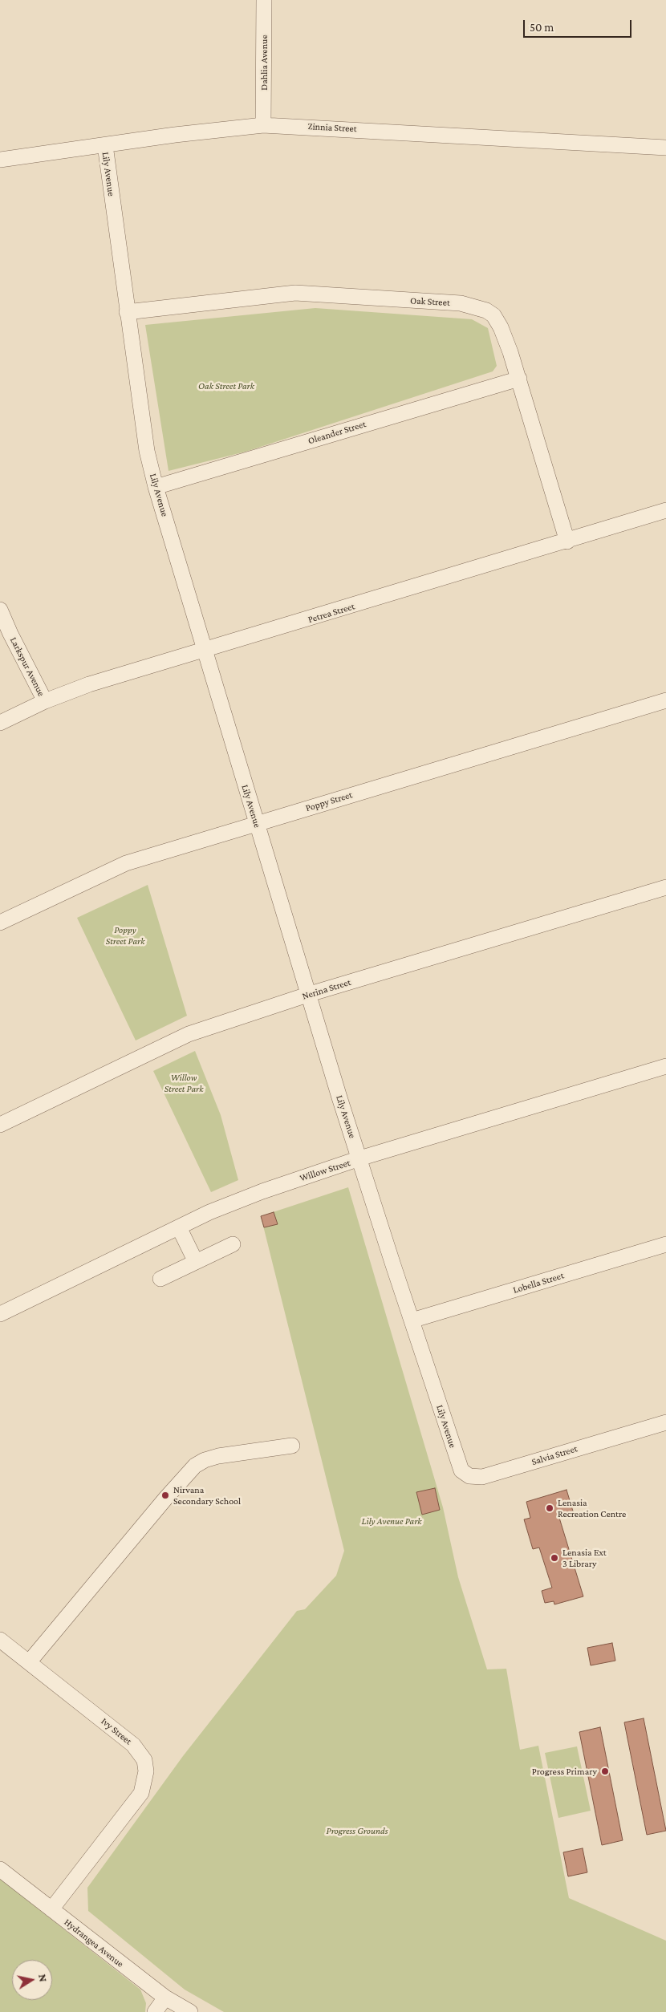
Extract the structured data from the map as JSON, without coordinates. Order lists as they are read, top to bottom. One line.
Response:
{"streets":{"street":["Dahlia Avenue","Zinnia Street","Lily Avenue","Oak Street","Oleander Street","Petrea Street","Larkspur Avenue","Poppy Street","Nerina Street","Willow Street","Lobella Street","Salvia Street","Ivy Street","Hydrangea Avenue"]},"crossings":[["Dahlia Avenue","Zinnia Street"],["Zinnia Street","Lily Avenue"],["Lily Avenue","Oak Street"],["Lily Avenue","Oleander Street"],["Lily Avenue","Petrea Street"],["Lily Avenue","Poppy Street"],["Lily Avenue","Nerina Street"],["Lily Avenue","Willow Street"],["Lily Avenue","Lobella Street"],["Lily Avenue","Salvia Street"],["Oak Street","Oleander Street"],["Oak Street","Petrea Street"],["Petrea Street","Larkspur Avenue"],["Ivy Street","Hydrangea Avenue"]],"parks":["Oak Street Park","Poppy Street Park","Willow Street Park","Lily Avenue Park","Progress Grounds"],"places":["Nirvana Secondary School","Lenasia Recreation Centre","Lenasia Ext 3 Library","Progress Primary"],"scale_bar":"50 m","north":"right"}
